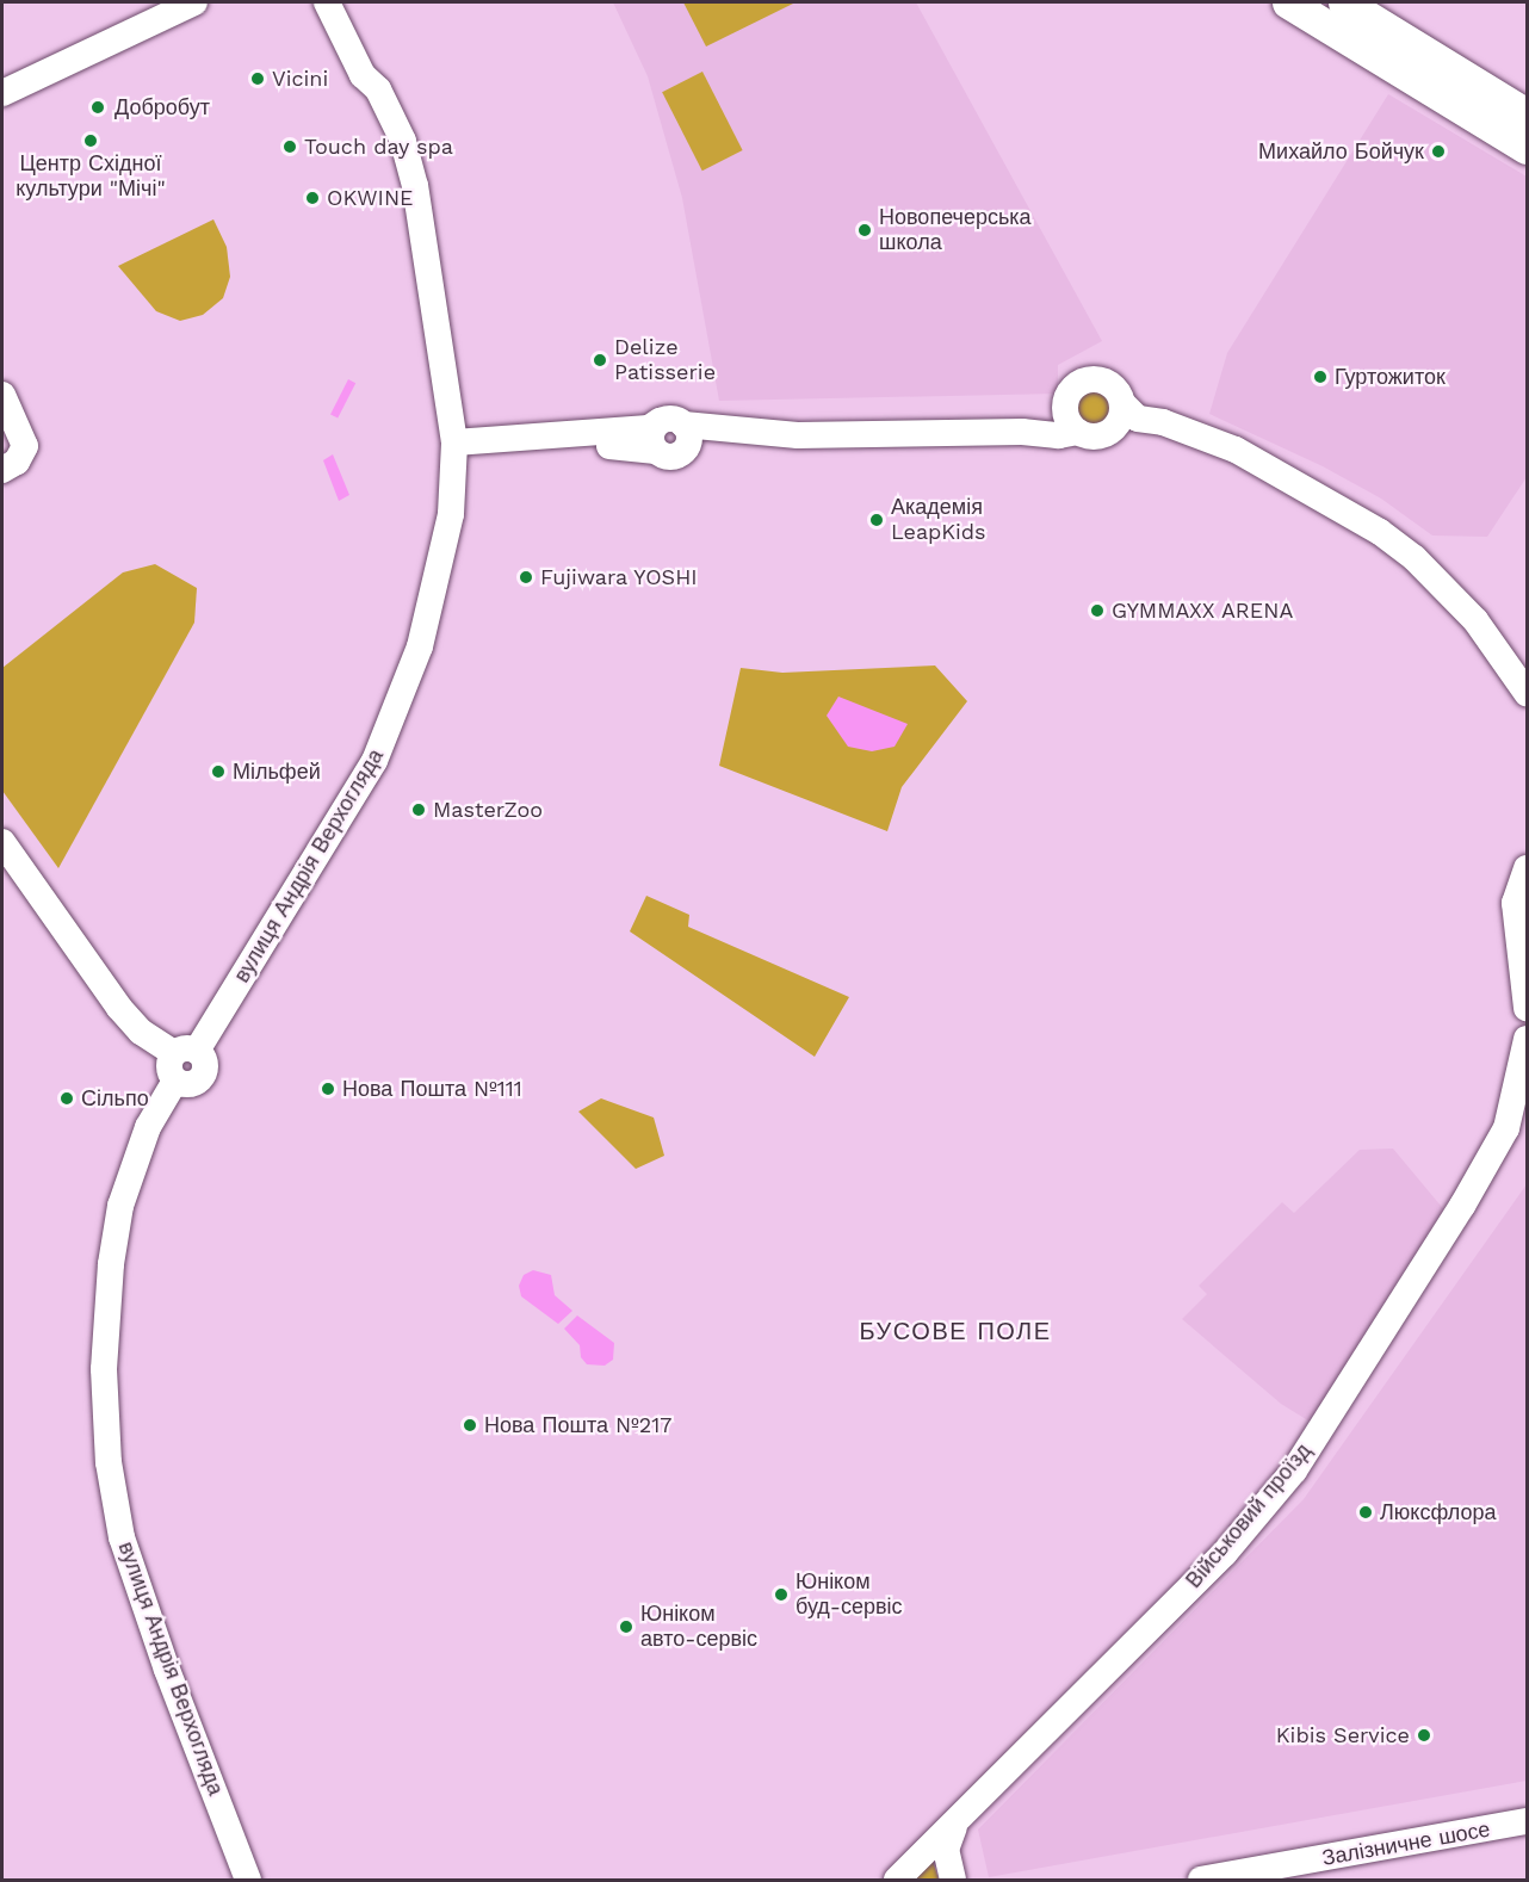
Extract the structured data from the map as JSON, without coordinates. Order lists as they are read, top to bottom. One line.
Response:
{"streets":{"street":["вулиця Андрія Верхогляда","Військовий проїзд","Залізничне шосе"]},"districts":["БУСОВЕ ПОЛЕ"],"places":["Vicini","Добробут","Центр Східної культури \"Мічі\"","Touch day spa","Михайло Бойчук","OKWINE","Новопечерська школа","Delize Patisserie","Гуртожиток","Академія LeapKids","Fujiwara YOSHI","GYMMAXX ARENA","Мільфей","MasterZoo","Нова Пошта №111","Сільпо","Нова Пошта №217","Люксфлора","Юніком буд-сервіс","Юніком авто-сервіс","Kibis Service"]}
